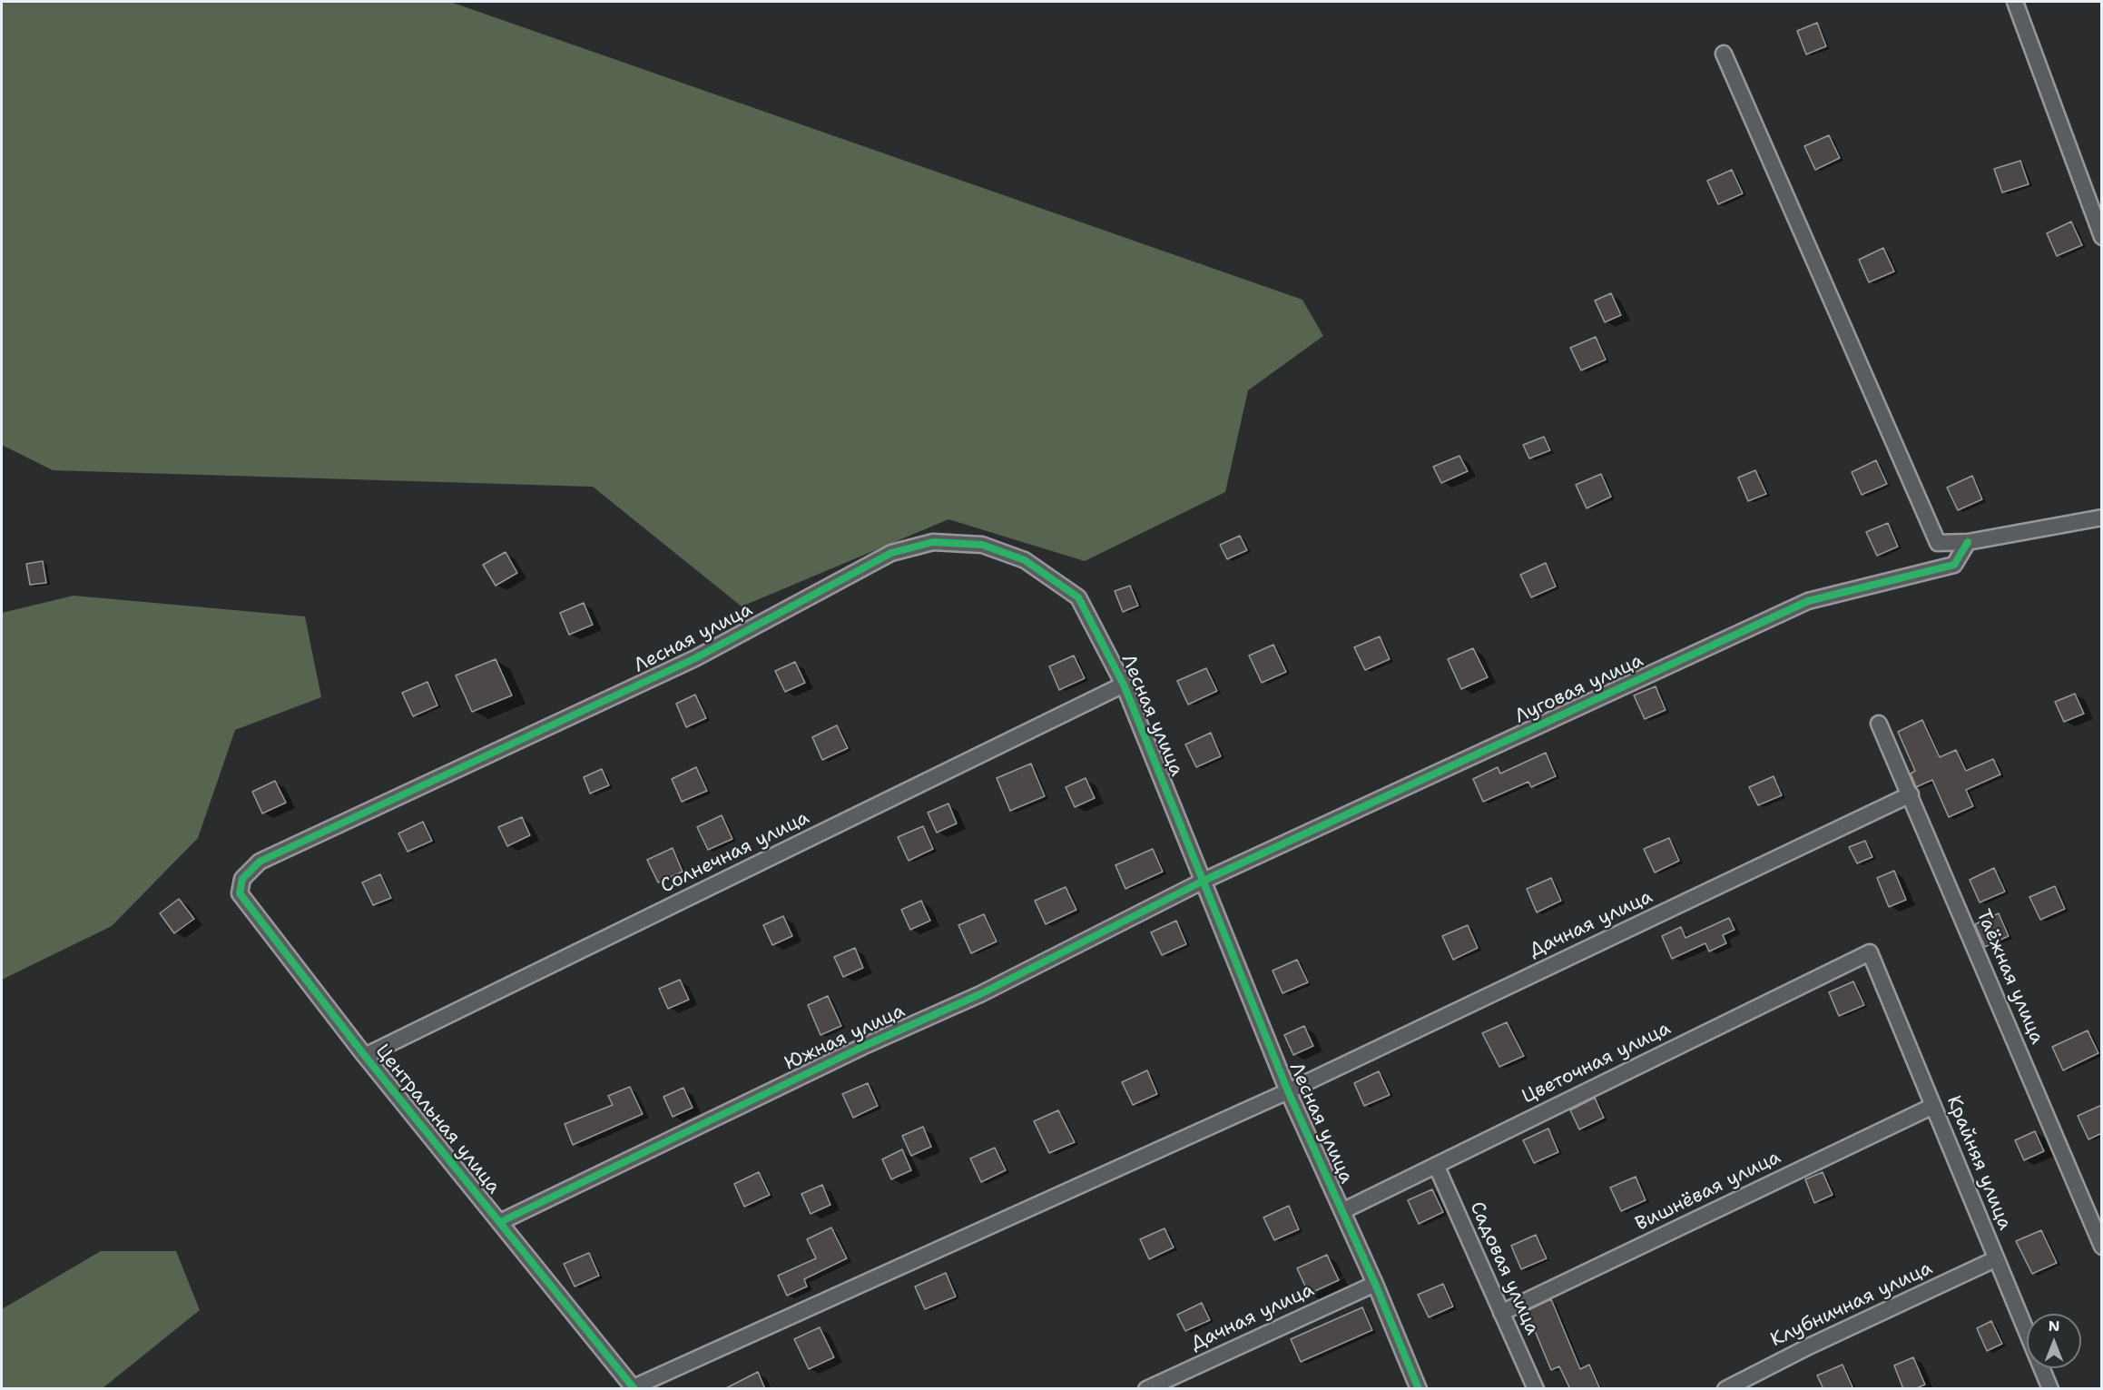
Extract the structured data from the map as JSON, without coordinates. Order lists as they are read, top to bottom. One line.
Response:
{"streets":{"street":["Лесная улица","Луговая улица","Солнечная улица","Дачная улица","Таёжная улица","Южная улица","Цветочная улица","Центральная улица","Крайняя улица","Вишнёвая улица","Садовая улица","Клубничная улица"]},"crossings":[["Лесная улица","Луговая улица"],["Лесная улица","Солнечная улица"],["Лесная улица","Дачная улица"],["Лесная улица","Южная улица"],["Лесная улица","Цветочная улица"],["Лесная улица","Центральная улица"],["Луговая улица","Южная улица"],["Солнечная улица","Центральная улица"],["Дачная улица","Таёжная улица"],["Дачная улица","Центральная улица"],["Южная улица","Центральная улица"],["Цветочная улица","Крайняя улица"],["Цветочная улица","Садовая улица"],["Крайняя улица","Вишнёвая улица"],["Крайняя улица","Клубничная улица"],["Вишнёвая улица","Садовая улица"]],"north":"top"}
